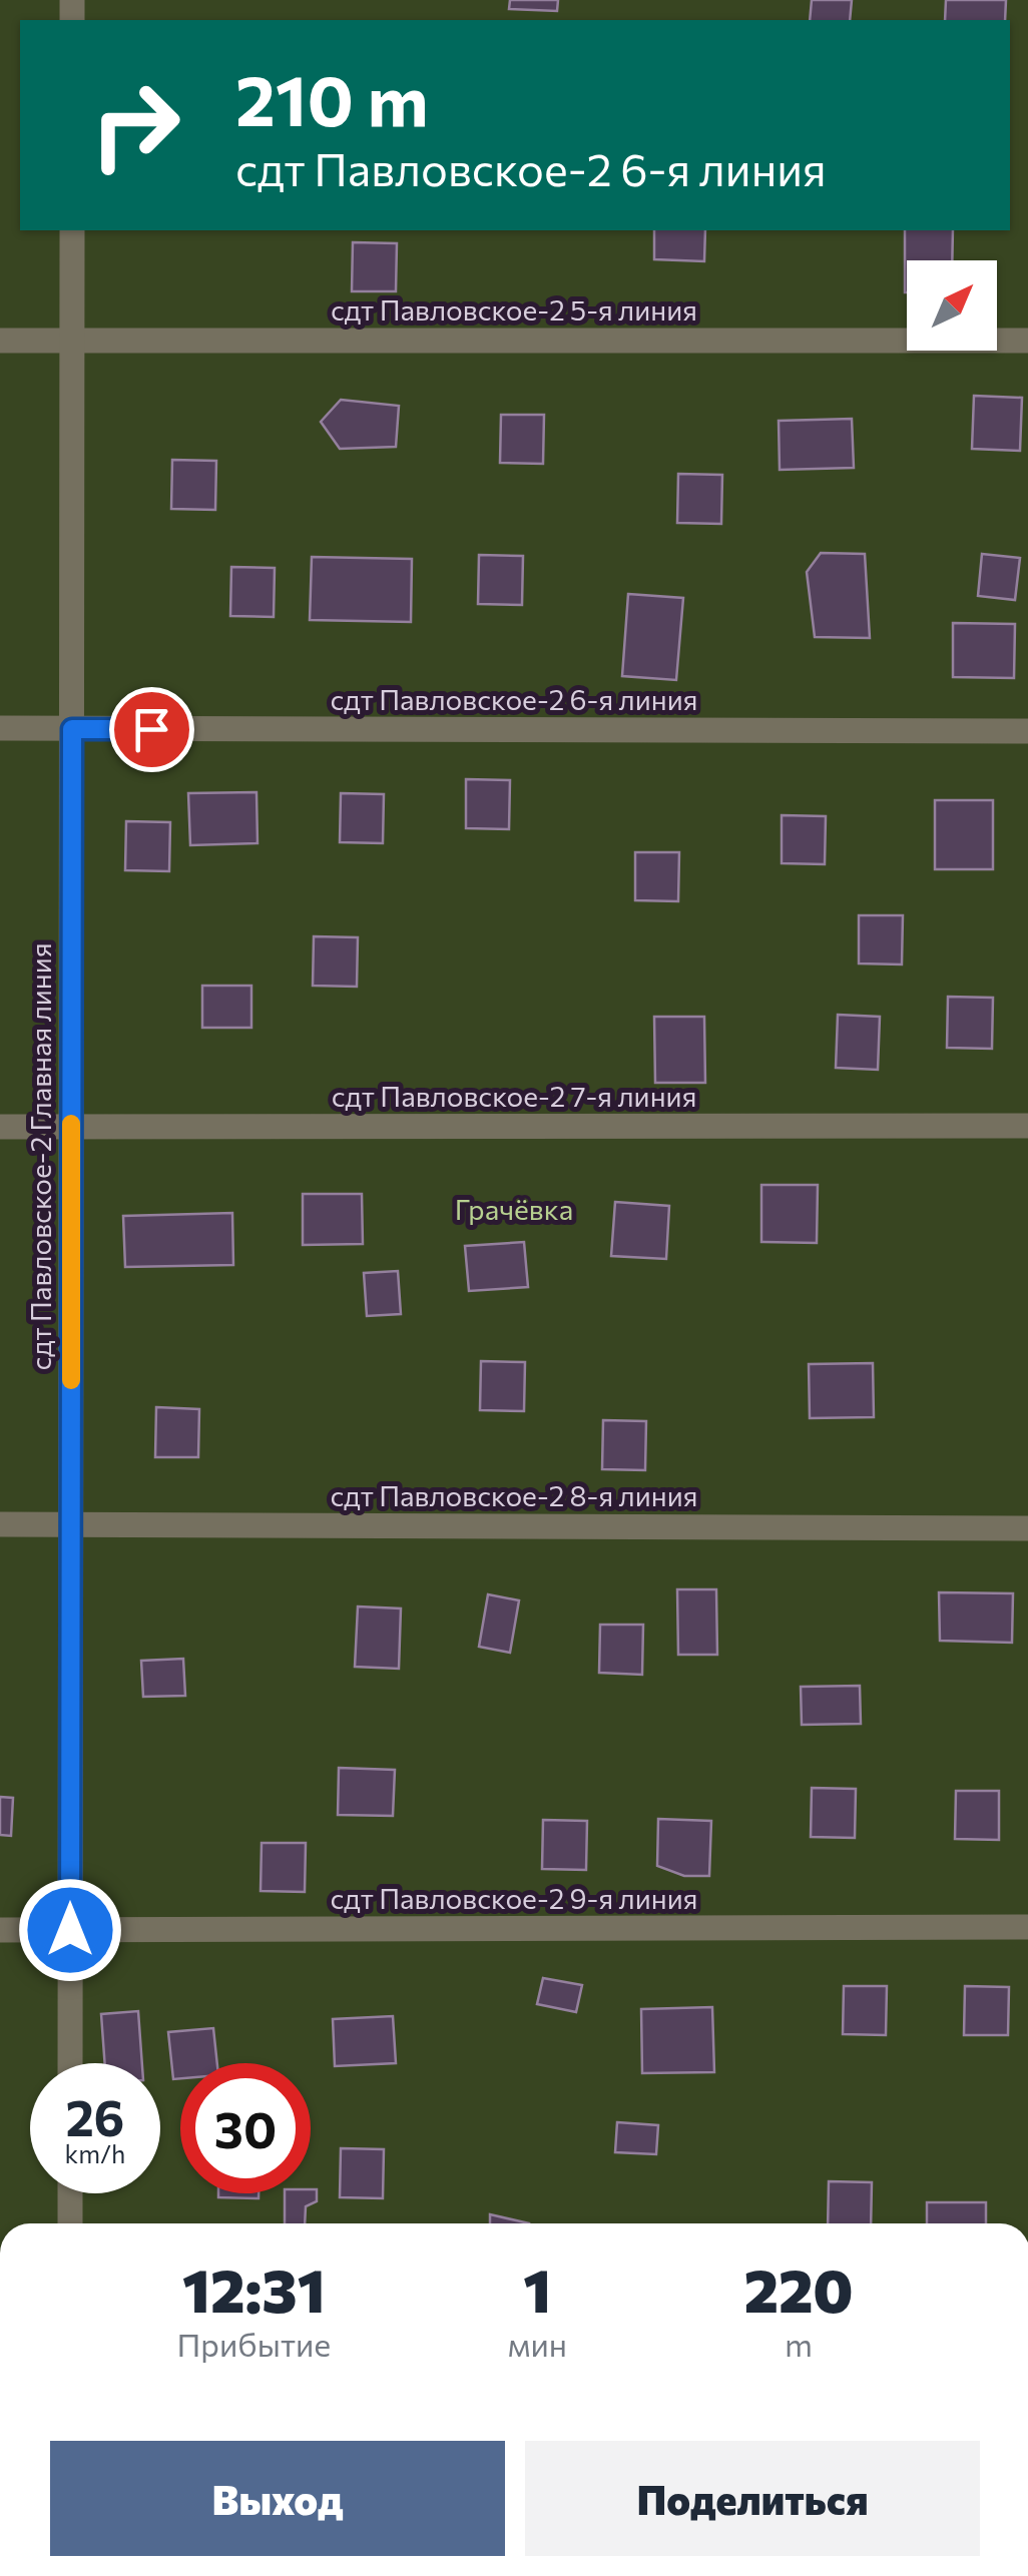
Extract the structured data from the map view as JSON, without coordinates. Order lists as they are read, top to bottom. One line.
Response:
{"streets":{"street":["сдт Павловское-2 5-я линия","сдт Павловское-2 6-я линия","сдт Павловское-2 7-я линия","сдт Павловское-2 Главная линия","сдт Павловское-2 8-я линия","сдт Павловское-2 9-я линия"]},"crossings":[["сдт Павловское-2 5-я линия","сдт Павловское-2 Главная линия"],["сдт Павловское-2 6-я линия","сдт Павловское-2 Главная линия"],["сдт Павловское-2 7-я линия","сдт Павловское-2 Главная линия"],["сдт Павловское-2 Главная линия","сдт Павловское-2 8-я линия"],["сдт Павловское-2 Главная линия","сдт Павловское-2 9-я линия"]],"parks":["Грачёвка"],"north":"top right","page":{"turn":["210 m","сдт Павловское-2 6-я линия"],"speed":"26 km/h","limit":"30","eta":["12:31","Прибытие","1","мин","220","m"],"buttons":["Выход","Поделиться"]}}
